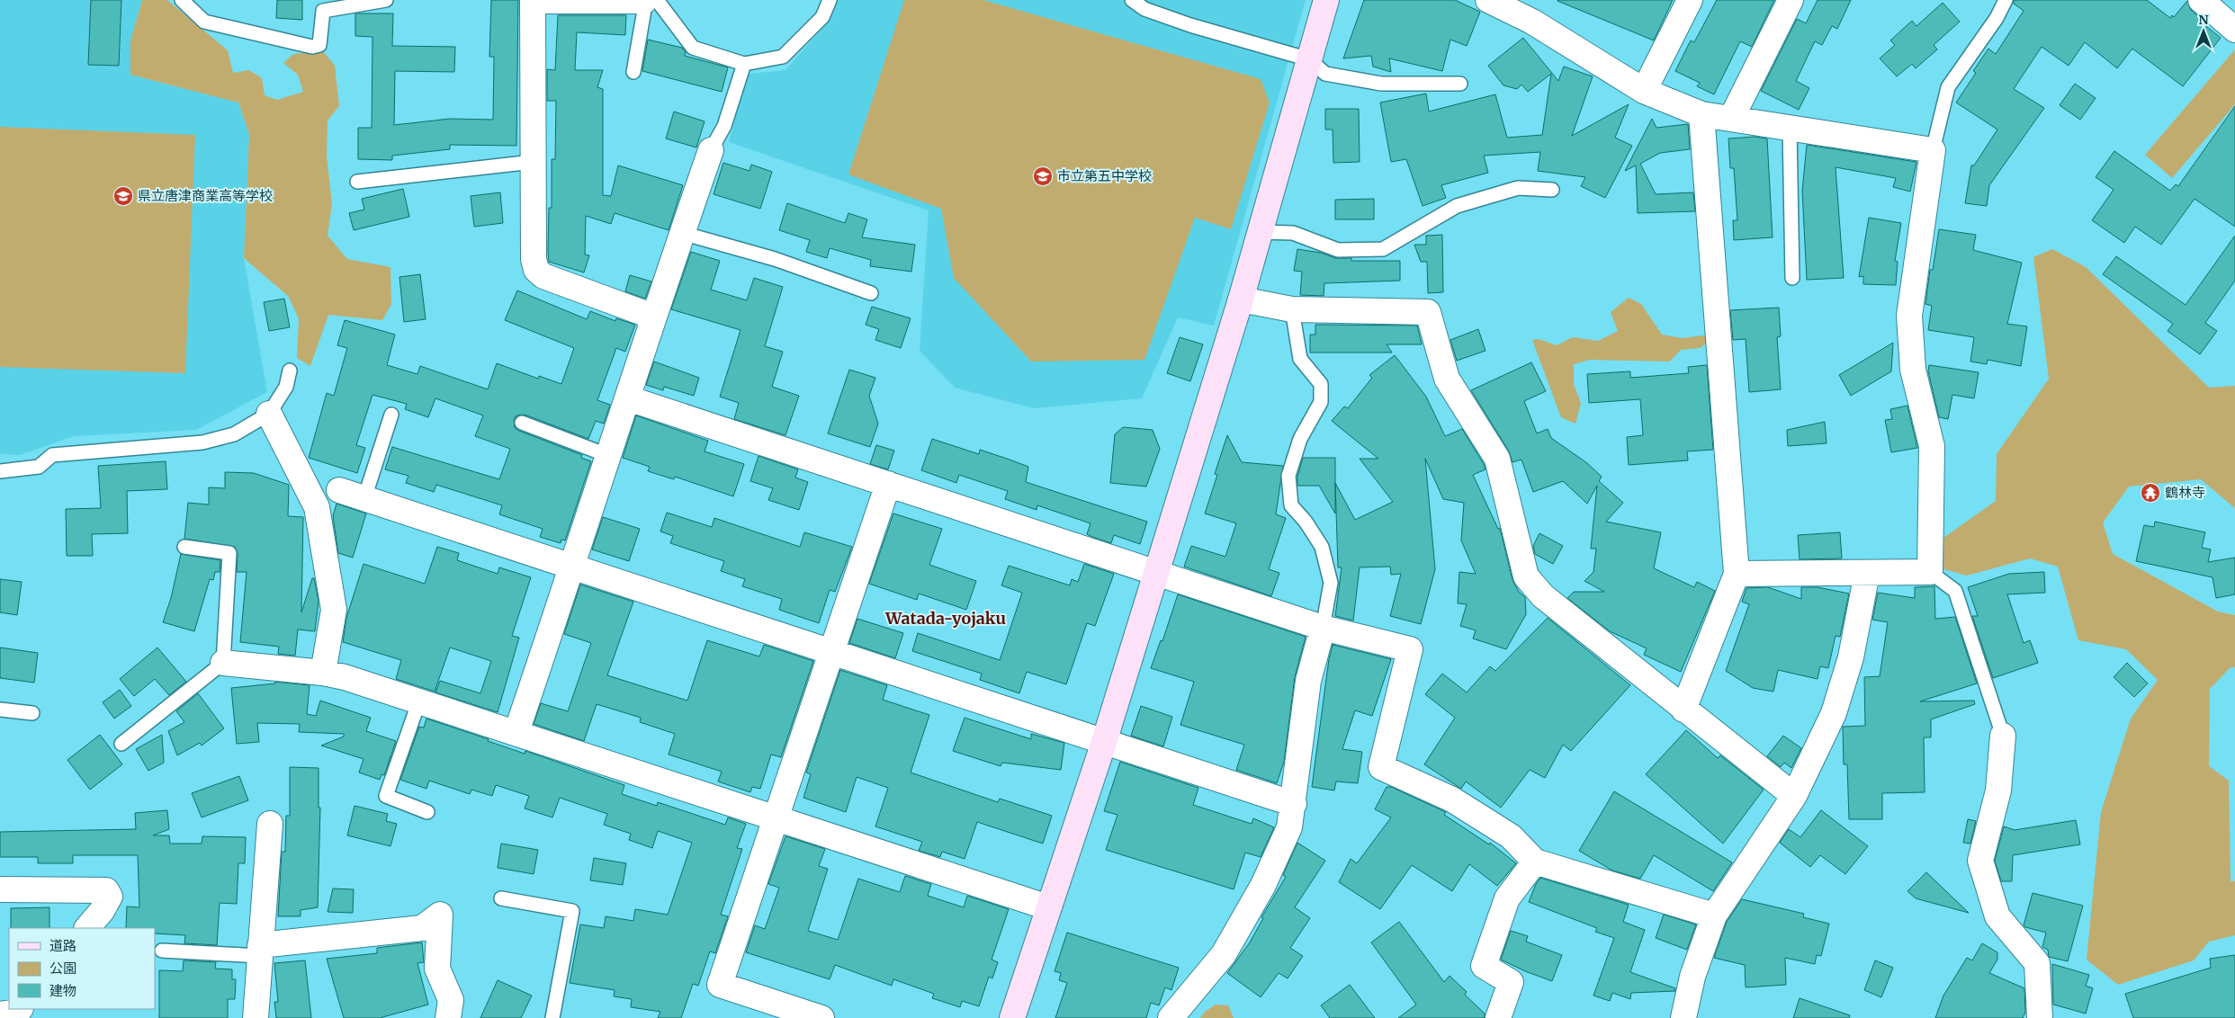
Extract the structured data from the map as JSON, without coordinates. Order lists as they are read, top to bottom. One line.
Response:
{"districts":["Watada-yojaku"],"places":{"school or university":["市立第五中学校","県立唐津商業高等学校"],"temple":["鶴林寺"]},"legend":["道路","公園","建物"],"north":"top"}
